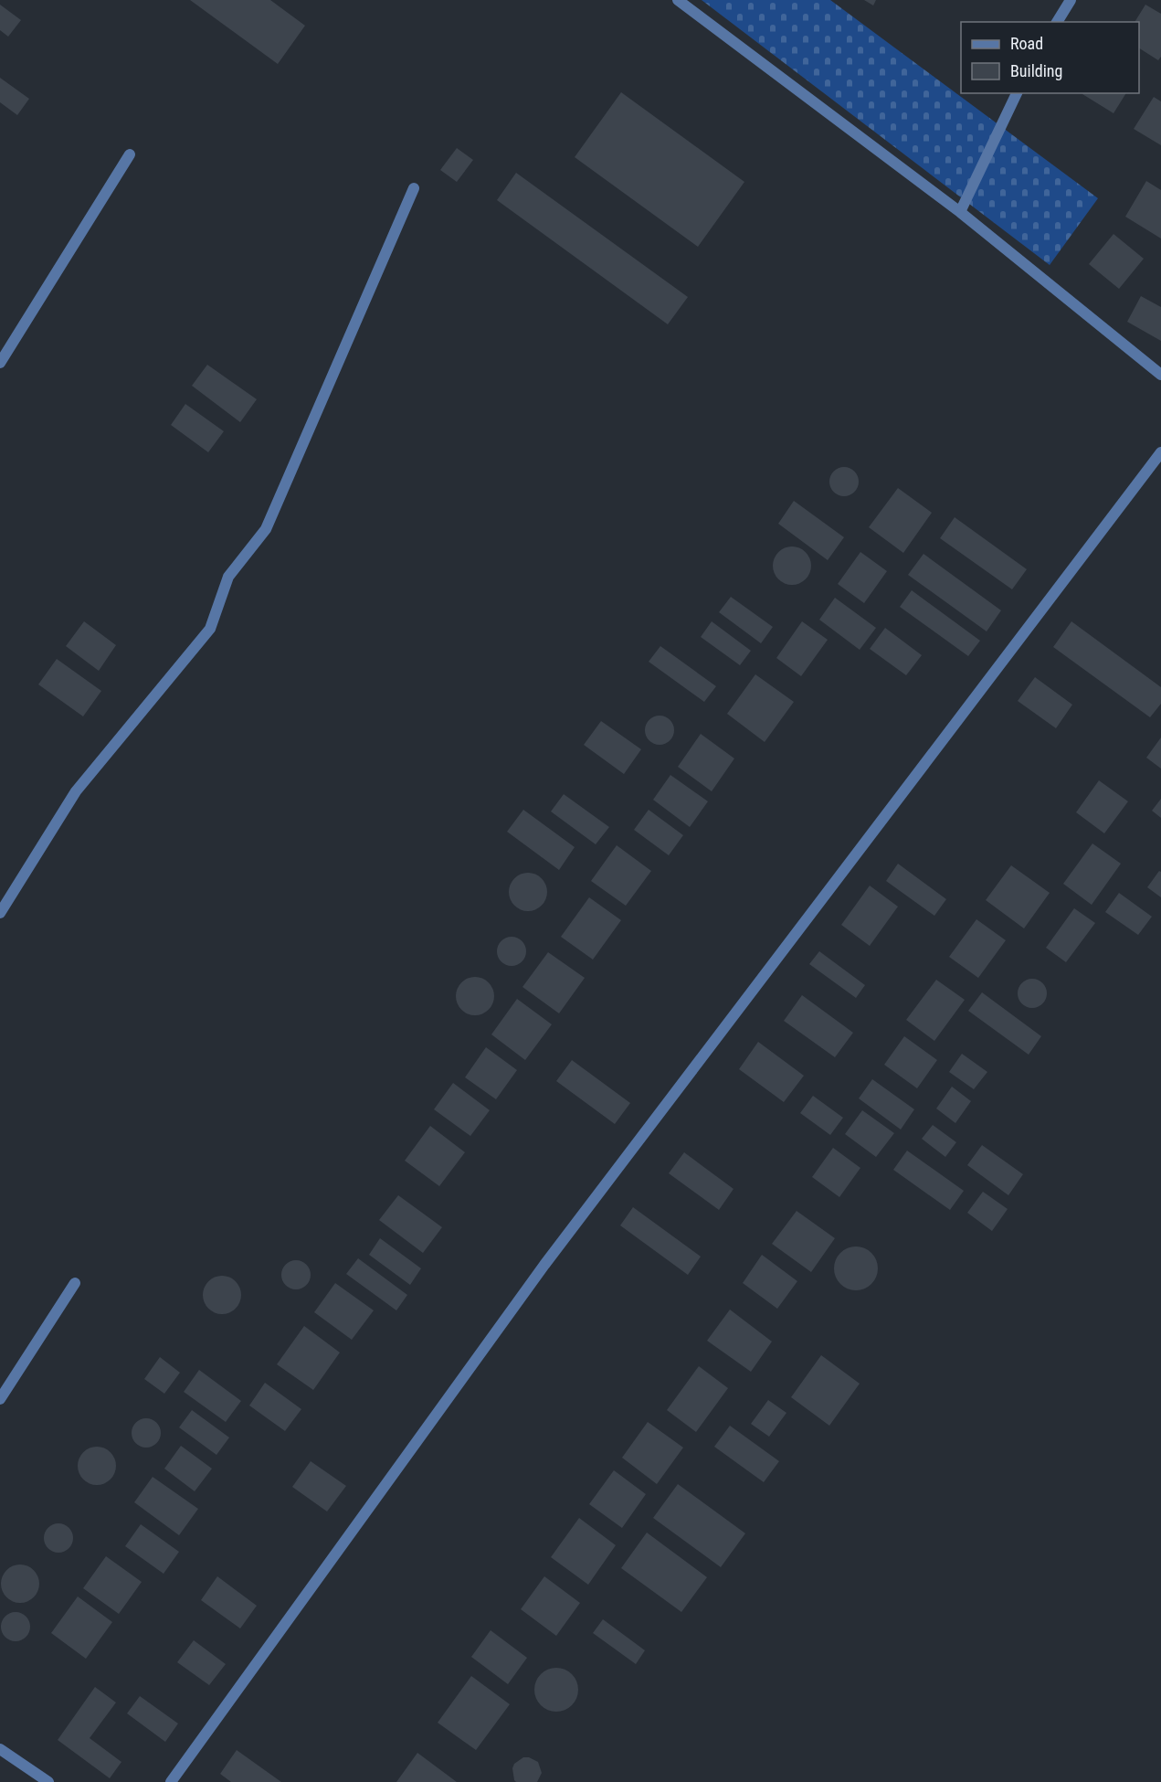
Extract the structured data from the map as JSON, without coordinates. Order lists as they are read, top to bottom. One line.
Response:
{"legend":["Road","Building"]}
